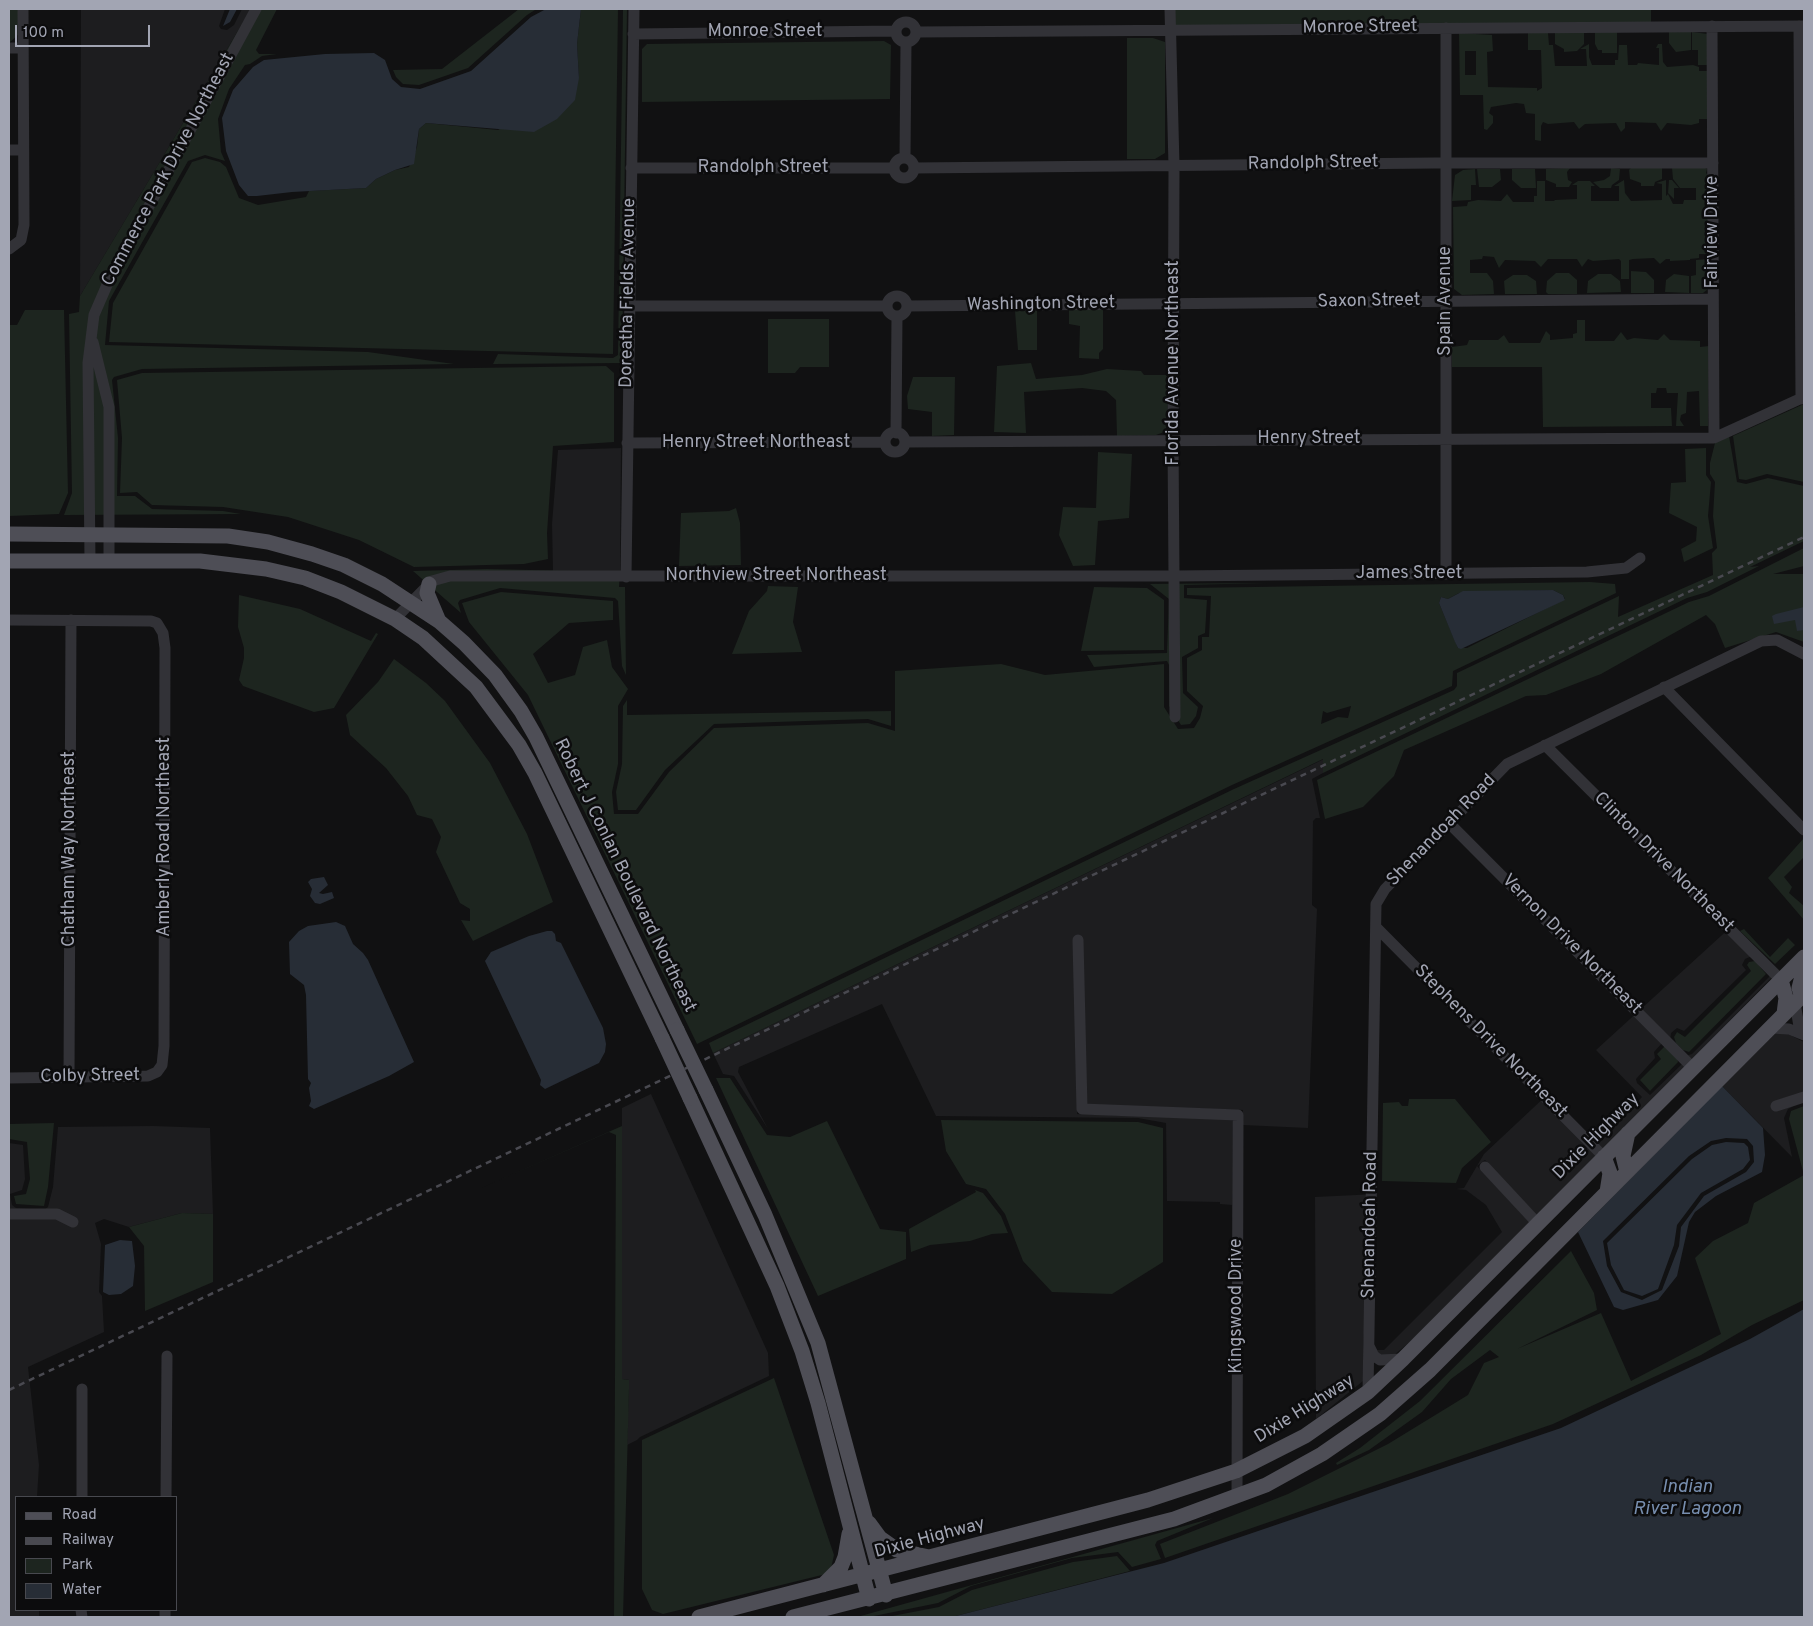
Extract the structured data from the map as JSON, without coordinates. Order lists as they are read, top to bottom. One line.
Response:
{"streets":{"main road":["Robert J Conlan Boulevard Northeast","Dixie Highway"],"street":["Monroe Street","Randolph Street","Commerce Park Drive Northeast","Fairview Drive","Doreatha Fields Avenue","Spain Avenue","Saxon Street","Washington Street","Florida Avenue Northeast","Henry Street","Henry Street Northeast","James Street","Northview Street Northeast","Shenandoah Road","Amberly Road Northeast","Chatham Way Northeast","Clinton Drive Northeast","Vernon Drive Northeast","Stephens Drive Northeast","Colby Street","Kingswood Drive"]},"crossings":[["Monroe Street","Fairview Drive"],["Monroe Street","Doreatha Fields Avenue"],["Monroe Street","Spain Avenue"],["Monroe Street","Florida Avenue Northeast"],["Randolph Street","Fairview Drive"],["Randolph Street","Doreatha Fields Avenue"],["Randolph Street","Spain Avenue"],["Randolph Street","Florida Avenue Northeast"],["Commerce Park Drive Northeast","Robert J Conlan Boulevard Northeast"],["Fairview Drive","Saxon Street"],["Fairview Drive","Henry Street"],["Doreatha Fields Avenue","Henry Street Northeast"],["Doreatha Fields Avenue","Northview Street Northeast"],["Spain Avenue","Saxon Street"],["Spain Avenue","Henry Street"],["Spain Avenue","James Street"],["Saxon Street","Washington Street"],["Saxon Street","Florida Avenue Northeast"],["Washington Street","Florida Avenue Northeast"],["Florida Avenue Northeast","Henry Street"],["Florida Avenue Northeast","James Street"],["Florida Avenue Northeast","Northview Street Northeast"],["Henry Street","Henry Street Northeast"],["James Street","Northview Street Northeast"],["Northview Street Northeast","Robert J Conlan Boulevard Northeast"],["Shenandoah Road","Clinton Drive Northeast"],["Shenandoah Road","Vernon Drive Northeast"],["Shenandoah Road","Stephens Drive Northeast"],["Shenandoah Road","Dixie Highway"],["Amberly Road Northeast","Chatham Way Northeast"],["Amberly Road Northeast","Colby Street"],["Chatham Way Northeast","Colby Street"],["Clinton Drive Northeast","Dixie Highway"],["Robert J Conlan Boulevard Northeast","Dixie Highway"],["Vernon Drive Northeast","Dixie Highway"],["Stephens Drive Northeast","Dixie Highway"],["Dixie Highway","Kingswood Drive"]],"water":["Indian River Lagoon"],"legend":["Road","Railway","Park","Water"],"scale_bar":"100 m"}
